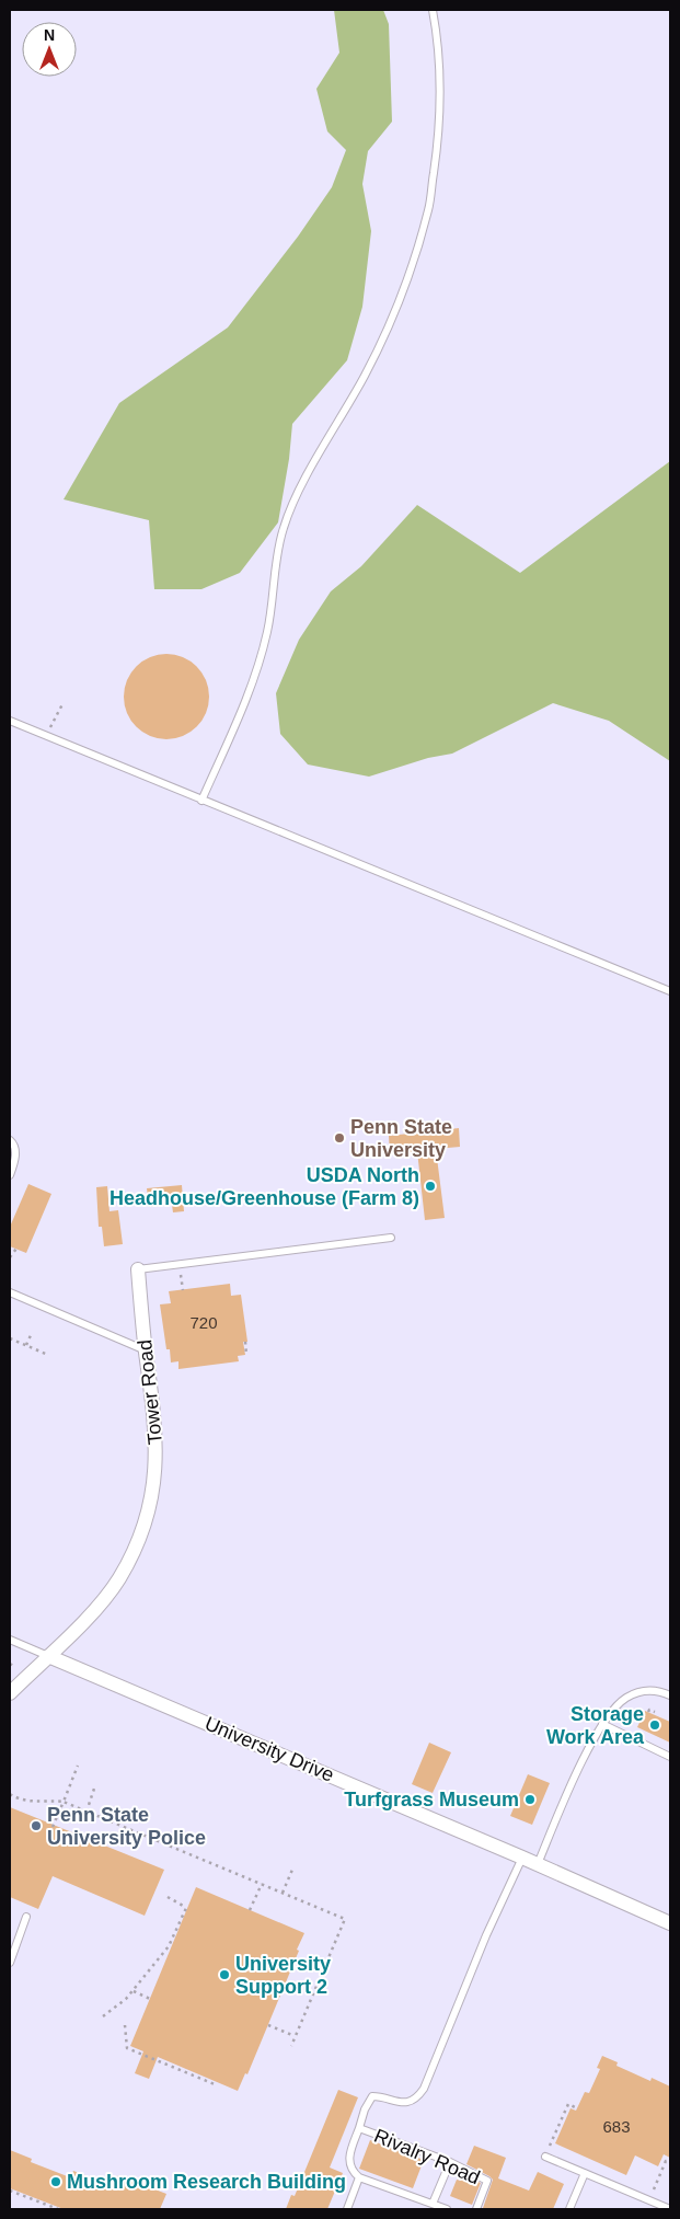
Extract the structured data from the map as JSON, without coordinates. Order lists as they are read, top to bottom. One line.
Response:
{"streets":{"street":["Tower Road","University Drive"],"lane":["Rivalry Road"]},"crossings":[["Tower Road","University Drive"]],"places":["Penn State University","USDA North Headhouse/Greenhouse (Farm 8)","Storage Work Area","Turfgrass Museum","Penn State University Police","University Support 2","Mushroom Research Building"],"house_numbers":["720","683"],"north":"top"}
